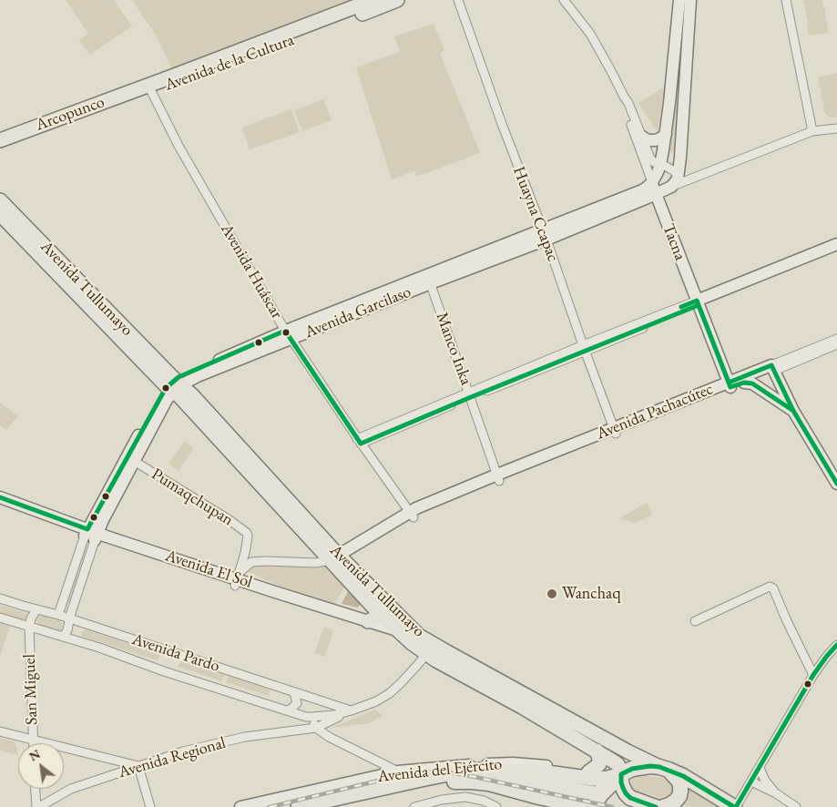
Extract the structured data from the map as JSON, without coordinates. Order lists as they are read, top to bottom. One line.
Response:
{"streets":{"highway":["Avenida Tullumayo","Avenida del Ejército"],"main road":["Avenida de la Cultura","Arcopunco","Tacna","Avenida Garcilaso","Avenida Pachacútec","Avenida El Sol"],"street":["Huayna Ccapac","Avenida Huáscar","Manco Inka","Pumaqchupan","Avenida Pardo","San Miguel","Avenida Regional"]},"crossings":[["Avenida de la Cultura","Arcopunco"],["Avenida de la Cultura","Avenida Huáscar"],["Arcopunco","Avenida Huáscar"],["Huayna Ccapac","Avenida Garcilaso"],["Huayna Ccapac","Avenida Pachacútec"],["Tacna","Avenida Garcilaso"],["Tacna","Avenida Pachacútec"],["Avenida Huáscar","Avenida Garcilaso"],["Avenida Huáscar","Avenida Pachacútec"],["Avenida Tullumayo","Avenida Garcilaso"],["Avenida Tullumayo","Avenida Pachacútec"],["Avenida Tullumayo","Avenida El Sol"],["Avenida Tullumayo","Avenida Pardo"],["Avenida Tullumayo","Avenida del Ejército"],["Avenida Garcilaso","Manco Inka"],["Avenida Garcilaso","Pumaqchupan"],["Avenida Garcilaso","Avenida El Sol"],["Avenida Garcilaso","Avenida Pardo"],["Manco Inka","Avenida Pachacútec"],["Avenida Pardo","San Miguel"],["Avenida Pardo","Avenida Regional"]],"places":["Wanchaq"],"north":"top left"}
